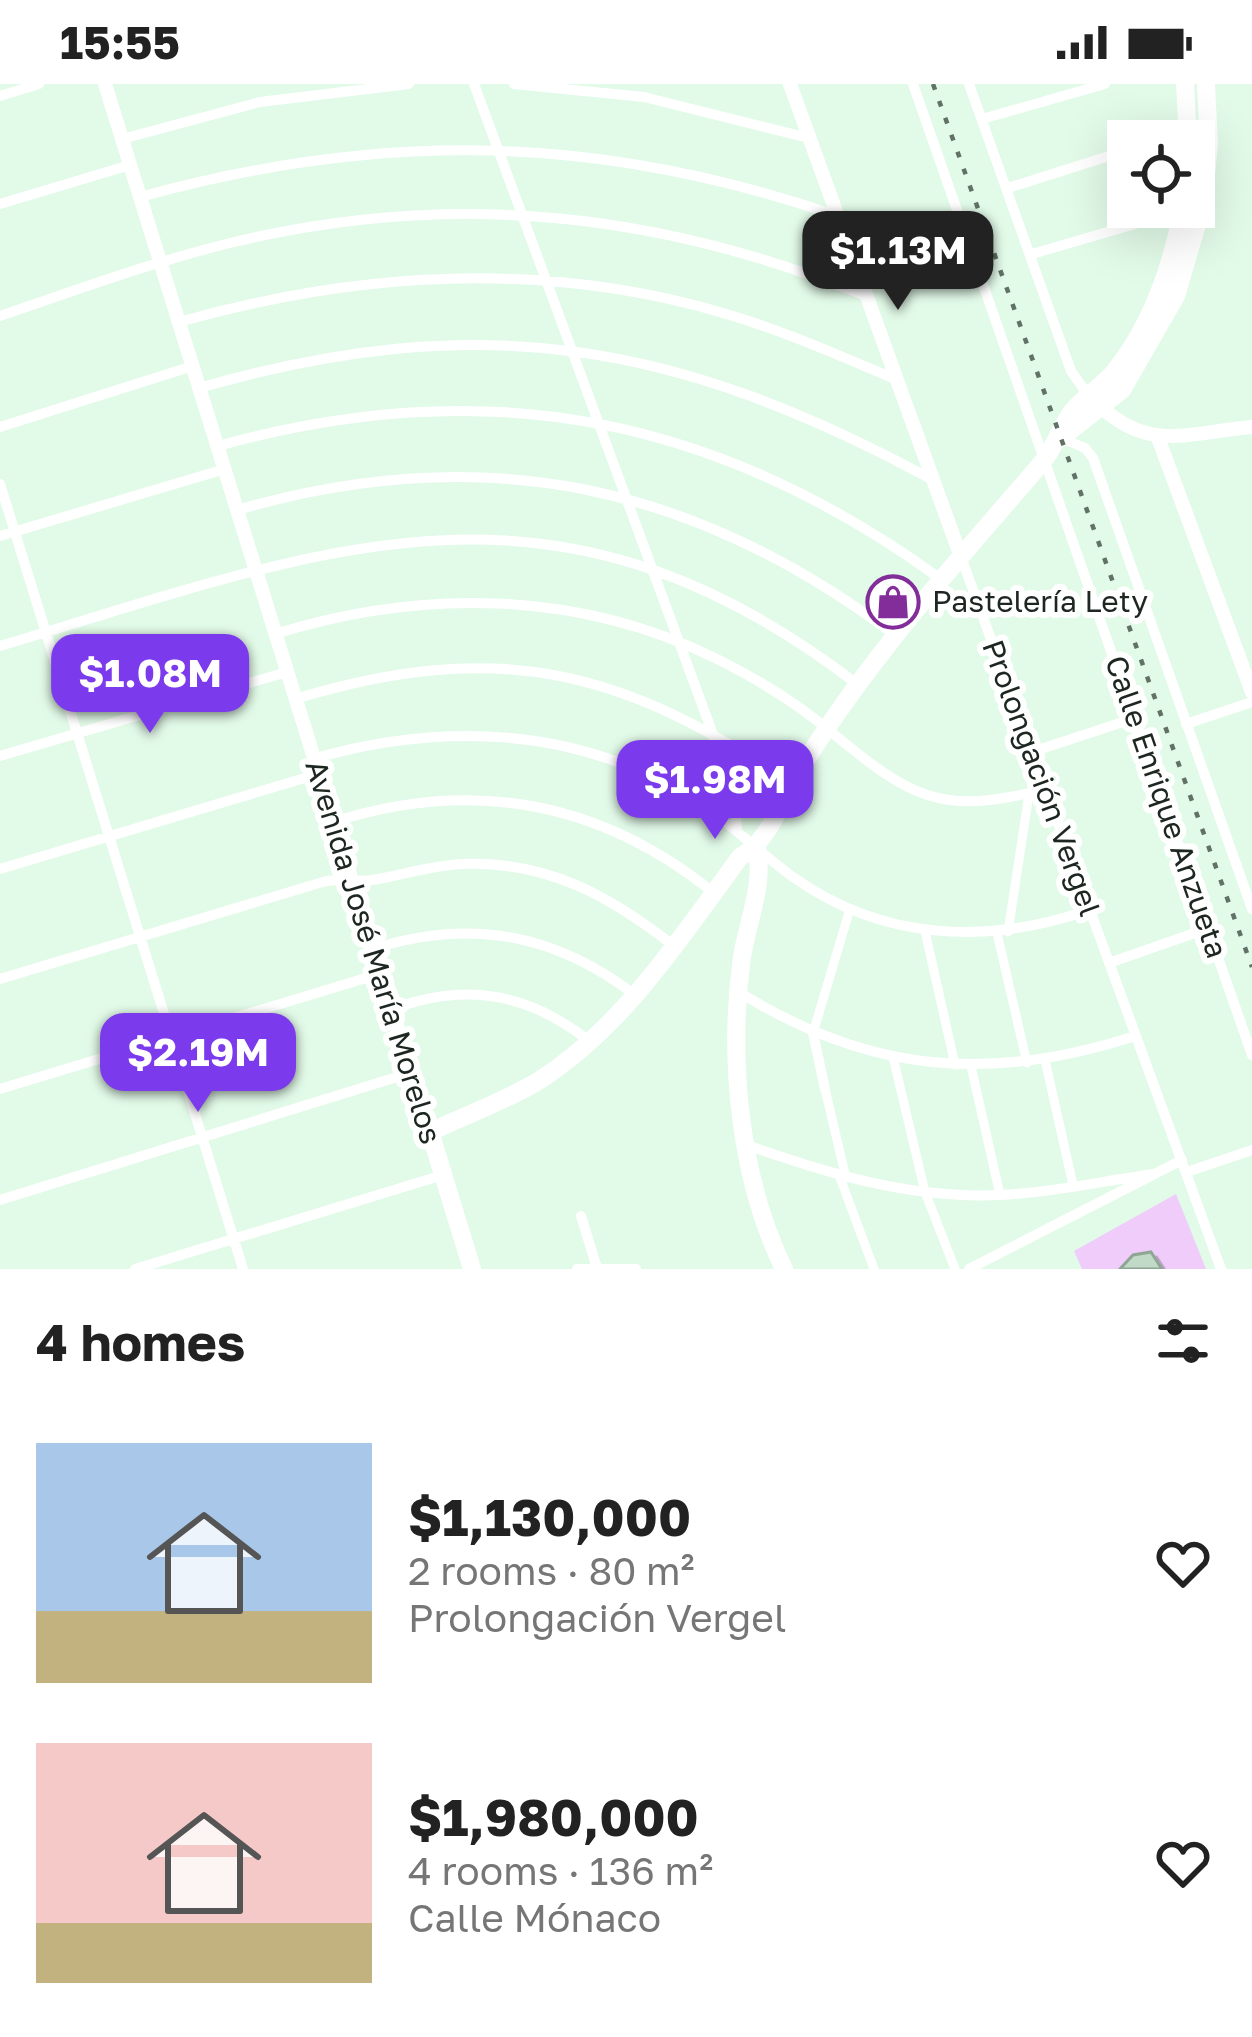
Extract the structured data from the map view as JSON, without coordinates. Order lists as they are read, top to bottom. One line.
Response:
{"streets":{"main road":["Avenida José María Morelos"],"street":["Prolongación Vergel","Calle Enrique Anzueta"]},"places":{"shop":["Pastelería Lety"]},"page":{"status":"15:55","price":["$1.13M","$1.08M","$1.98M","$2.19M"],"heading":"4 homes","list":[{"name":"$1,130,000","note":"2 rooms · 80 m² · Prolongación Vergel"},{"name":"$1,980,000","note":"4 rooms · 136 m² · Calle Mónaco"}]}}
